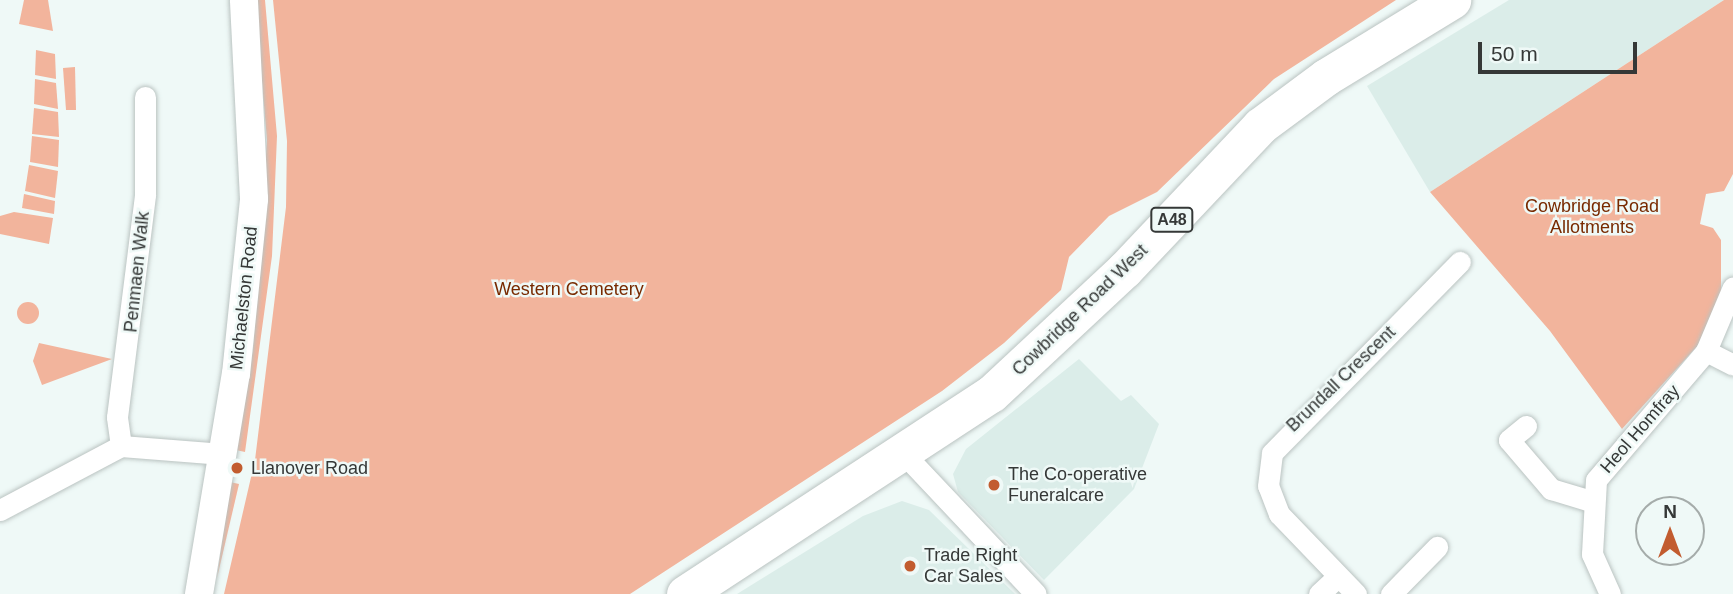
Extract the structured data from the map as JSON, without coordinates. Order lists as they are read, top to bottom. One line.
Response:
{"streets":{"highway":["A48","Cowbridge Road West"],"street":["Penmaen Walk","Michaelston Road","Brundall Crescent","Heol Homfray"]},"parks":["Cowbridge Road Allotments","Western Cemetery"],"places":["Llanover Road","The Co-operative Funeralcare","Trade Right Car Sales"],"scale_bar":"50 m","north":"top"}
